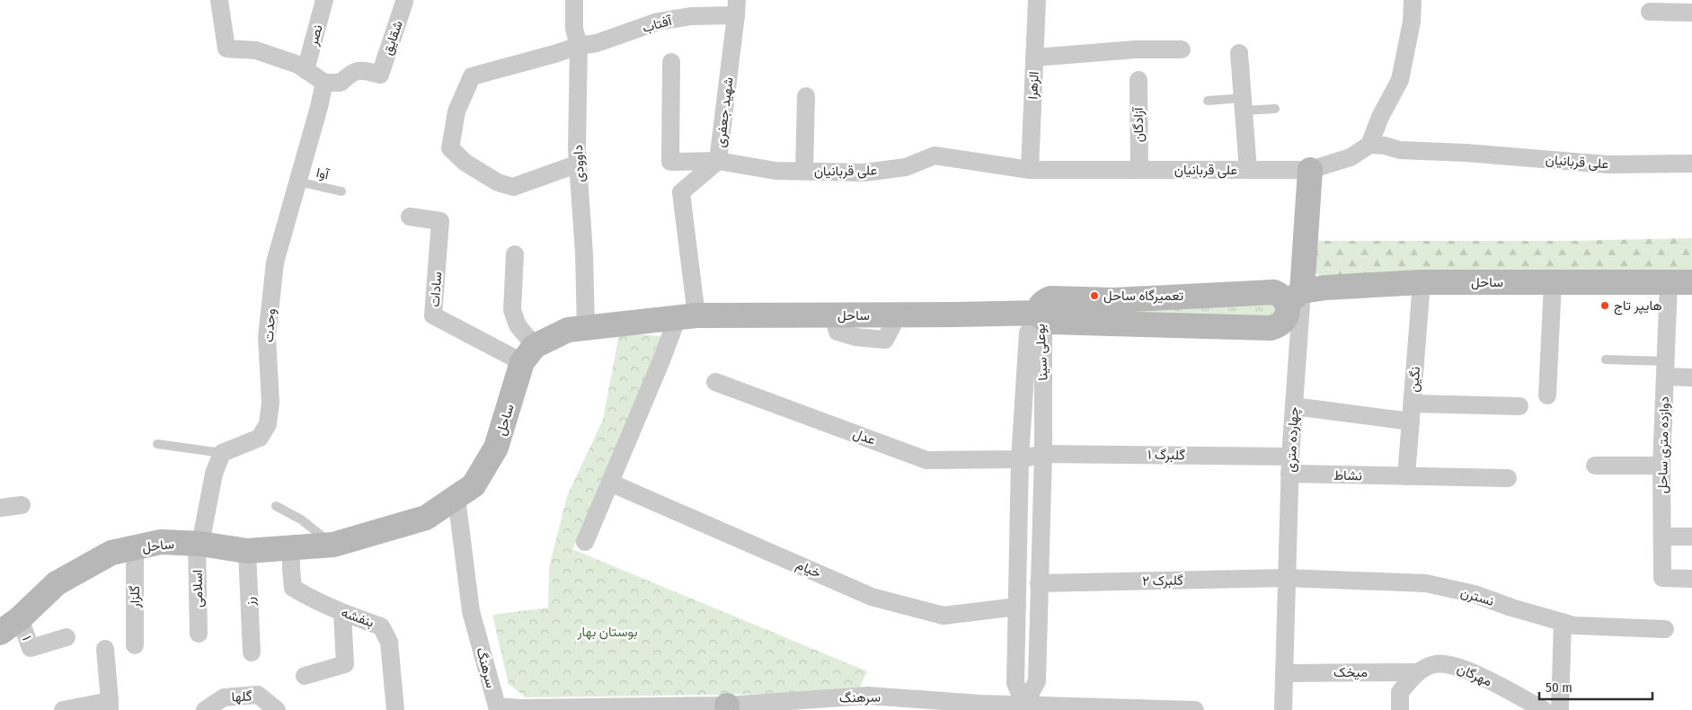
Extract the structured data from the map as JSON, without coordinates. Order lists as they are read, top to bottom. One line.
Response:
{"streets":{"street":["آفتاب","نصر","شقایق","الزهرا","شهید جعفری","آزادگان","علی قربانیان","داوودی","ساحل","سادات","وحدت","بوعلی سینا","نگین","عدل","چهارده متری","دوازده متری ساحل","گلبرگ ۱","نشاط","خیام","گلبرک ۲","اسلامی","گلزار","نسترن","رز","بنفشه","۱","سرهنگ","میخک","مهرگان","گلها"],"lane":["آوا"]},"crossings":[["آفتاب","شهید جعفری"],["آفتاب","داوودی"],["شقایق","وحدت"],["الزهرا","علی قربانیان"],["شهید جعفری","علی قربانیان"],["شهید جعفری","ساحل"],["آزادگان","علی قربانیان"],["علی قربانیان","چهارده متری"],["داوودی","ساحل"],["آوا","وحدت"],["ساحل","سادات"],["ساحل","بوعلی سینا"],["ساحل","نگین"],["ساحل","چهارده متری"],["ساحل","دوازده متری ساحل"],["ساحل","اسلامی"],["ساحل","گلزار"],["ساحل","رز"],["ساحل","بنفشه"],["ساحل","۱"],["ساحل","سرهنگ"],["بوعلی سینا","عدل"],["بوعلی سینا","گلبرگ ۱"],["بوعلی سینا","خیام"],["بوعلی سینا","گلبرک ۲"],["بوعلی سینا","سرهنگ"],["نگین","نشاط"],["عدل","گلبرگ ۱"],["چهارده متری","گلبرگ ۱"],["چهارده متری","نشاط"],["چهارده متری","گلبرک ۲"],["چهارده متری","نسترن"],["چهارده متری","میخک"],["گلبرگ ۱","نشاط"],["گلبرک ۲","نسترن"],["میخک","مهرگان"]],"parks":["بوستان بهار"],"places":["تعمیرگاه ساحل","هایپر تاج"],"scale_bar":"50 m"}
